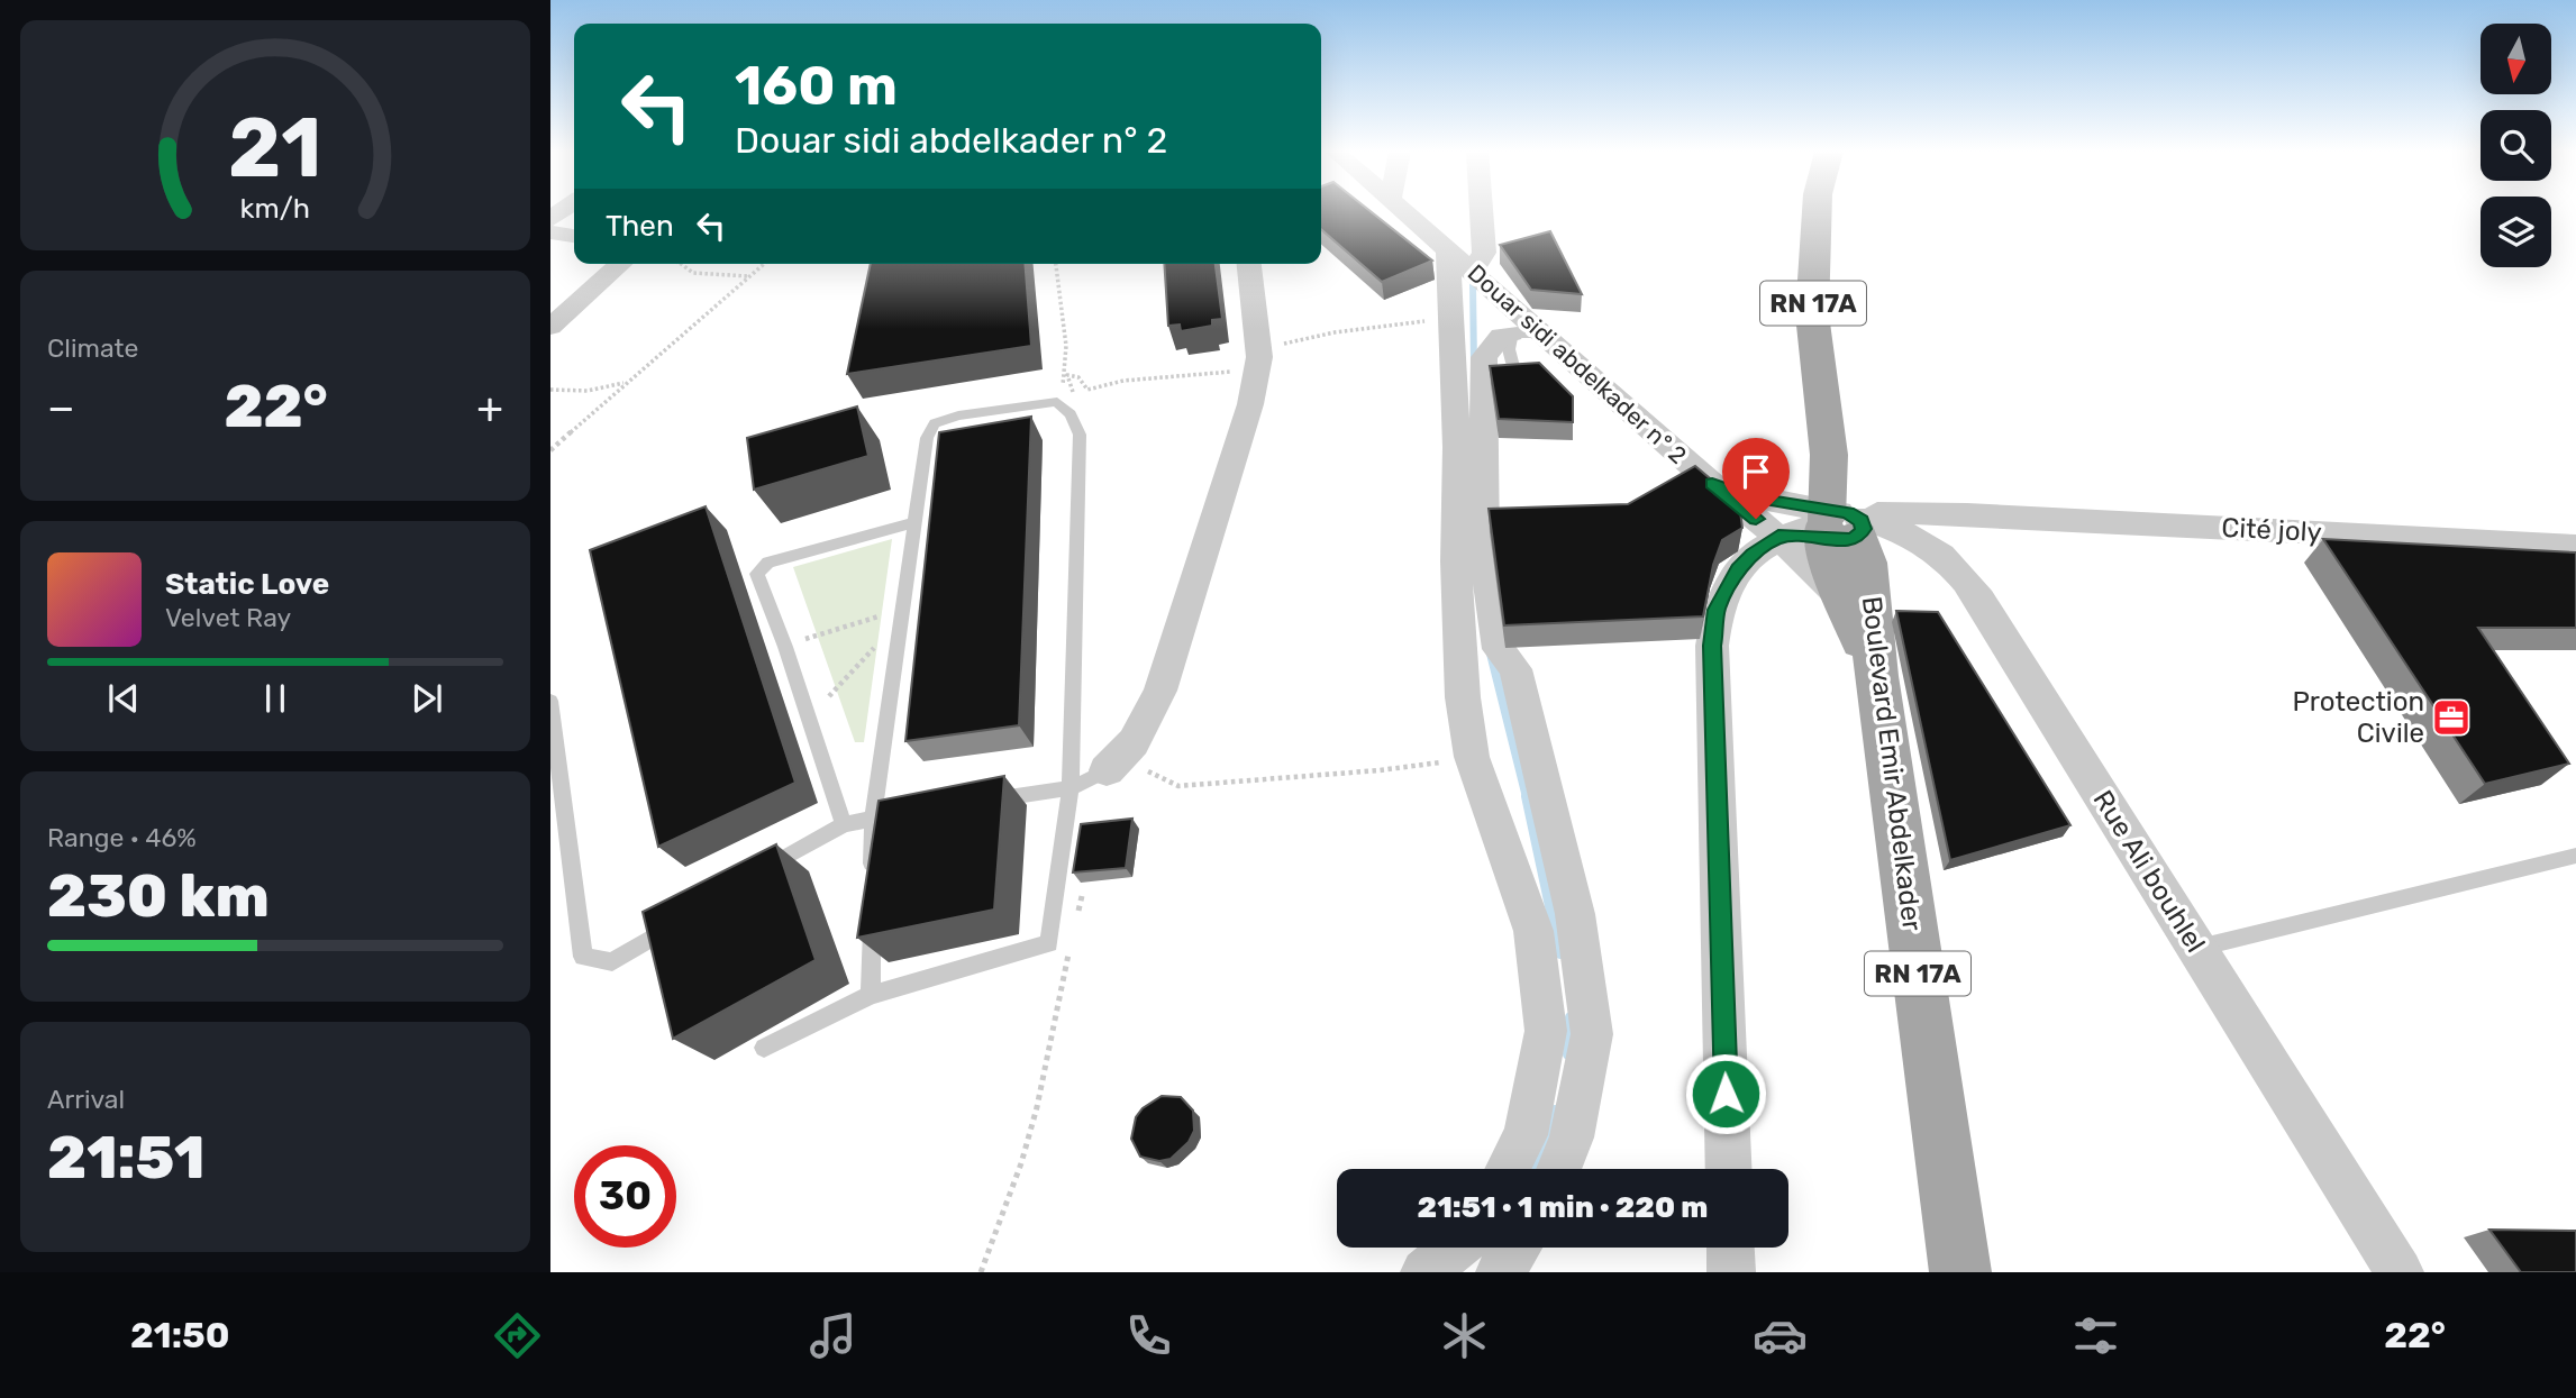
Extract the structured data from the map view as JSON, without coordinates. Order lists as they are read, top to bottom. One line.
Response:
{"streets":{"main road":["RN 17A","Boulevard Emir Abdelkader"],"street":["Douar sidi abdelkader n° 2","Cité joly","Rue Ali bouhlel"]},"crossings":[["RN 17A","Douar sidi abdelkader n° 2"],["RN 17A","Cité joly"],["RN 17A","Boulevard Emir Abdelkader"],["Douar sidi abdelkader n° 2","Cité joly"],["Douar sidi abdelkader n° 2","Boulevard Emir Abdelkader"],["Cité joly","Boulevard Emir Abdelkader"]],"places":{"office":["Protection Civile"]},"north":"bottom","page":{"turn":["160 m","Douar sidi abdelkader n° 2"],"then":"Then","tile":["Climate",["Range · 46%","230 km"],["Arrival","21:51"]],"heat":["−","22°","+"],"song":["Static Love","Velvet Ray"],"limit":"30","trip":"21:51 · 1 min · 220 m","tabs":["21:50","22°"],"gauge":["21","km/h"]}}
